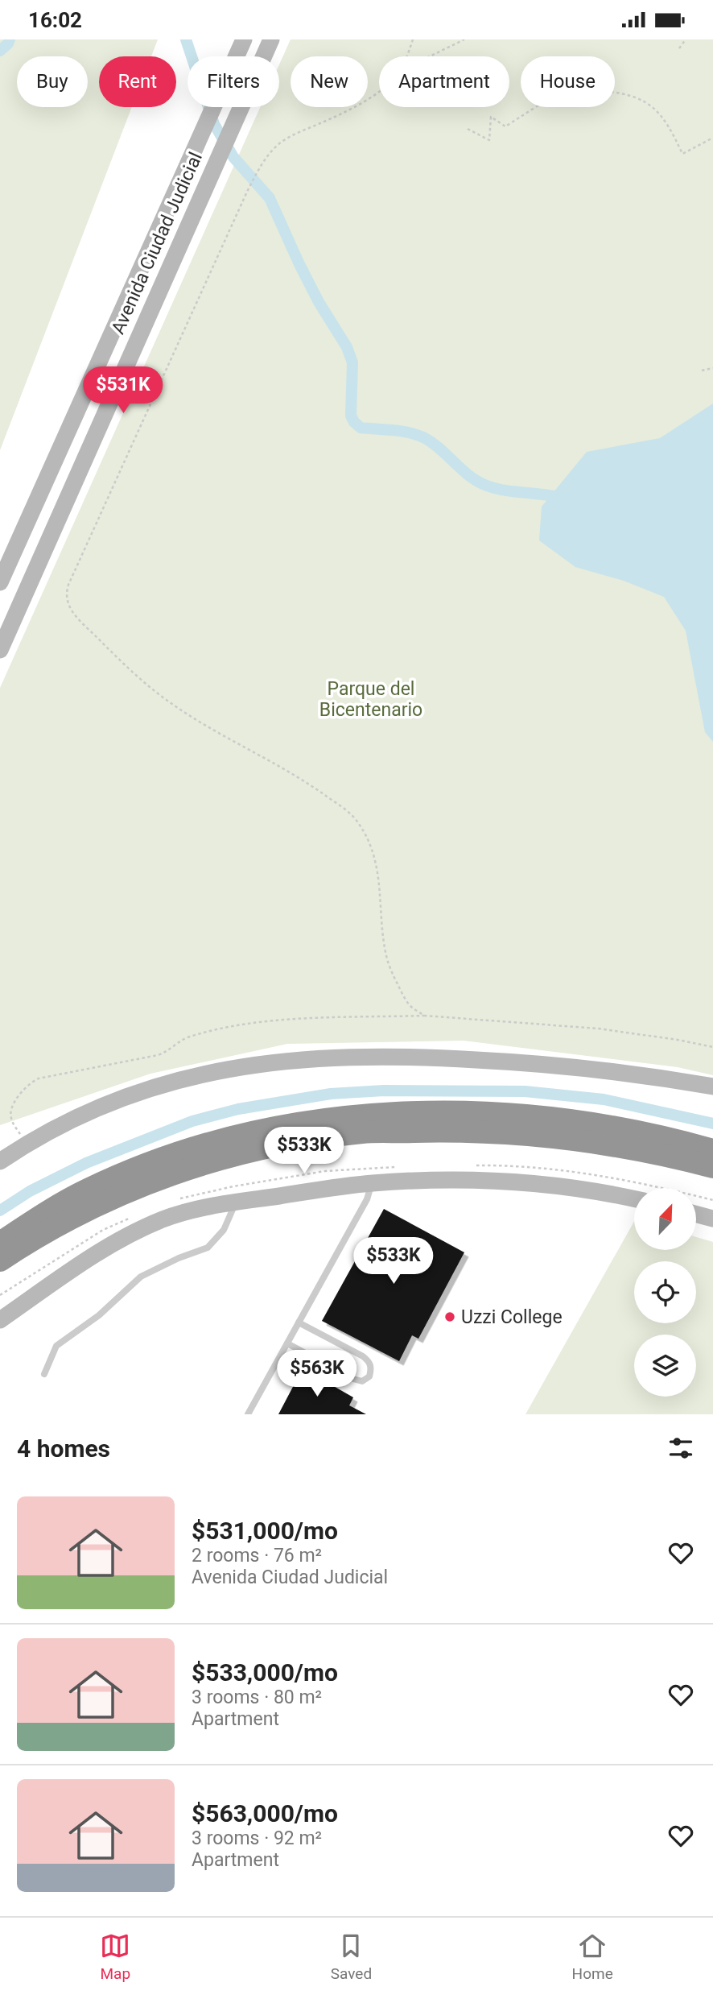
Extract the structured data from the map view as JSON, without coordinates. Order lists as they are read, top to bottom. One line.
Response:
{"streets":{"street":["Avenida Ciudad Judicial"]},"parks":["Parque del Bicentenario"],"places":["Uzzi College"],"north":"top right","page":{"status":"16:02","chip":["Buy","Rent","Filters","New","Apartment","House"],"price":["$531K","$533K","$533K","$563K"],"heading":"4 homes","list":[{"name":"$531,000/mo","note":"2 rooms · 76 m² · Avenida Ciudad Judicial"},{"name":"$533,000/mo","note":"3 rooms · 80 m² · Apartment"},{"name":"$563,000/mo","note":"3 rooms · 92 m² · Apartment"}],"tabs":["Map","Saved","Home"]}}
